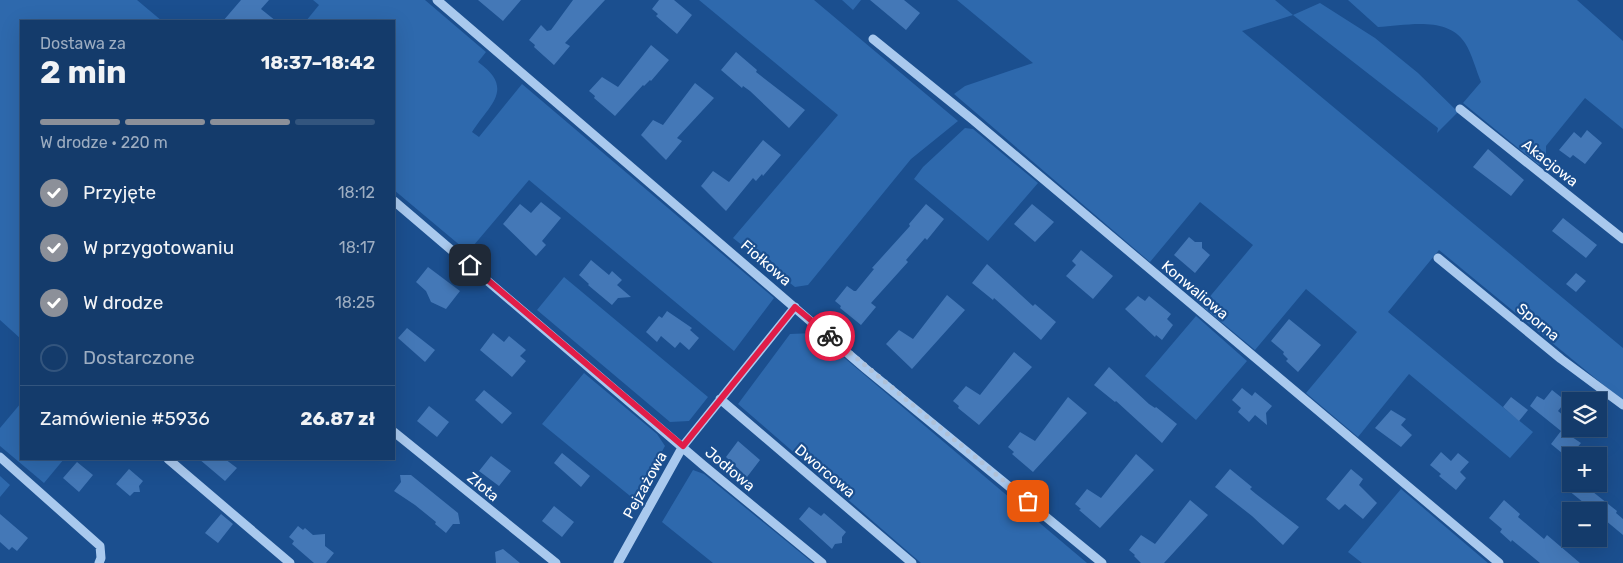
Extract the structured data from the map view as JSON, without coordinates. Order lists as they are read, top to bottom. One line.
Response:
{"streets":{"street":["Akacjowa","Fiołkowa","Konwaliowa","Sporna","Jodłowa","Dworcowa","Pejzażowa","Złota"]},"crossings":[["Fiołkowa","Pejzażowa"],["Jodłowa","Pejzażowa"],["Dworcowa","Pejzażowa"]],"page":{"heading":["2 min","Dostawa za","18:37–18:42"],"panel":["Zamówienie #5936","26.87 zł"],"bar":"W drodze · 220 m","list":[["Przyjęte","18:12"],["W przygotowaniu","18:17"],["W drodze","18:25"],"Dostarczone"],"map_buttons":["+","−"]}}
